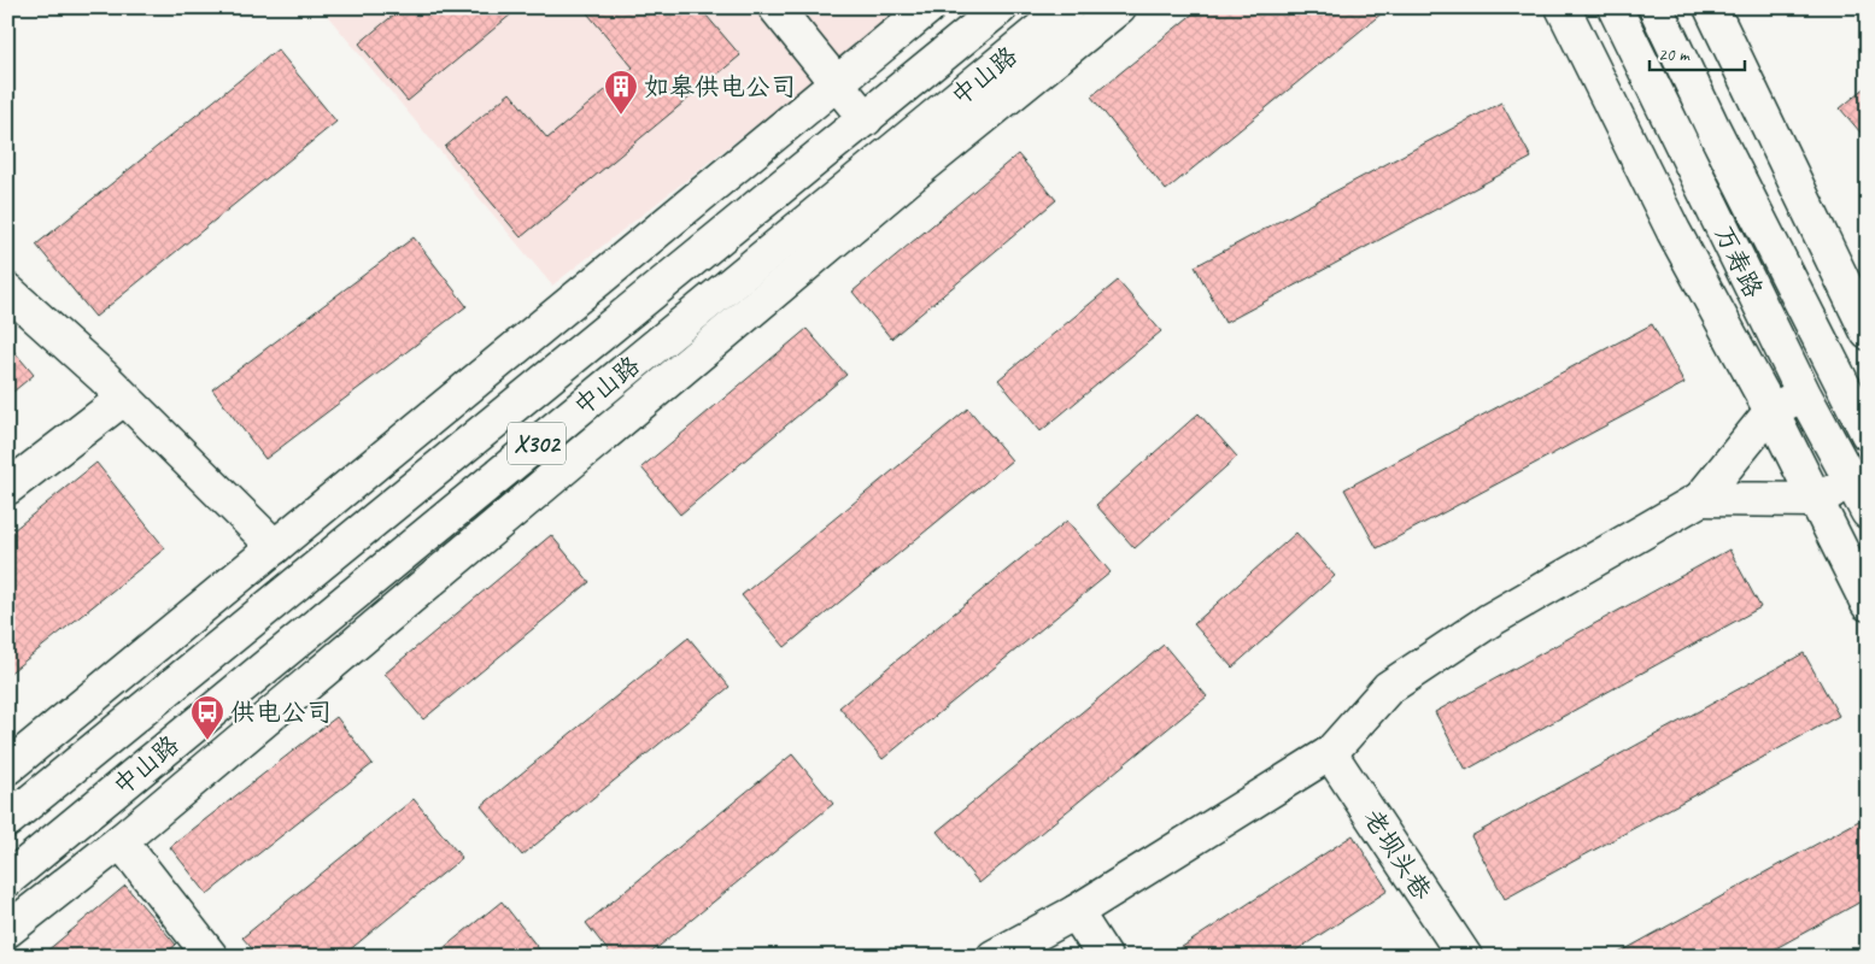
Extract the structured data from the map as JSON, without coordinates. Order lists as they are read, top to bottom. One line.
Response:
{"streets":{"street":["中山路","万寿路","X302","老坝头巷"]},"places":{"building":["如皋供电公司"],"bus stop":["供电公司"]},"scale_bar":"20 m"}
